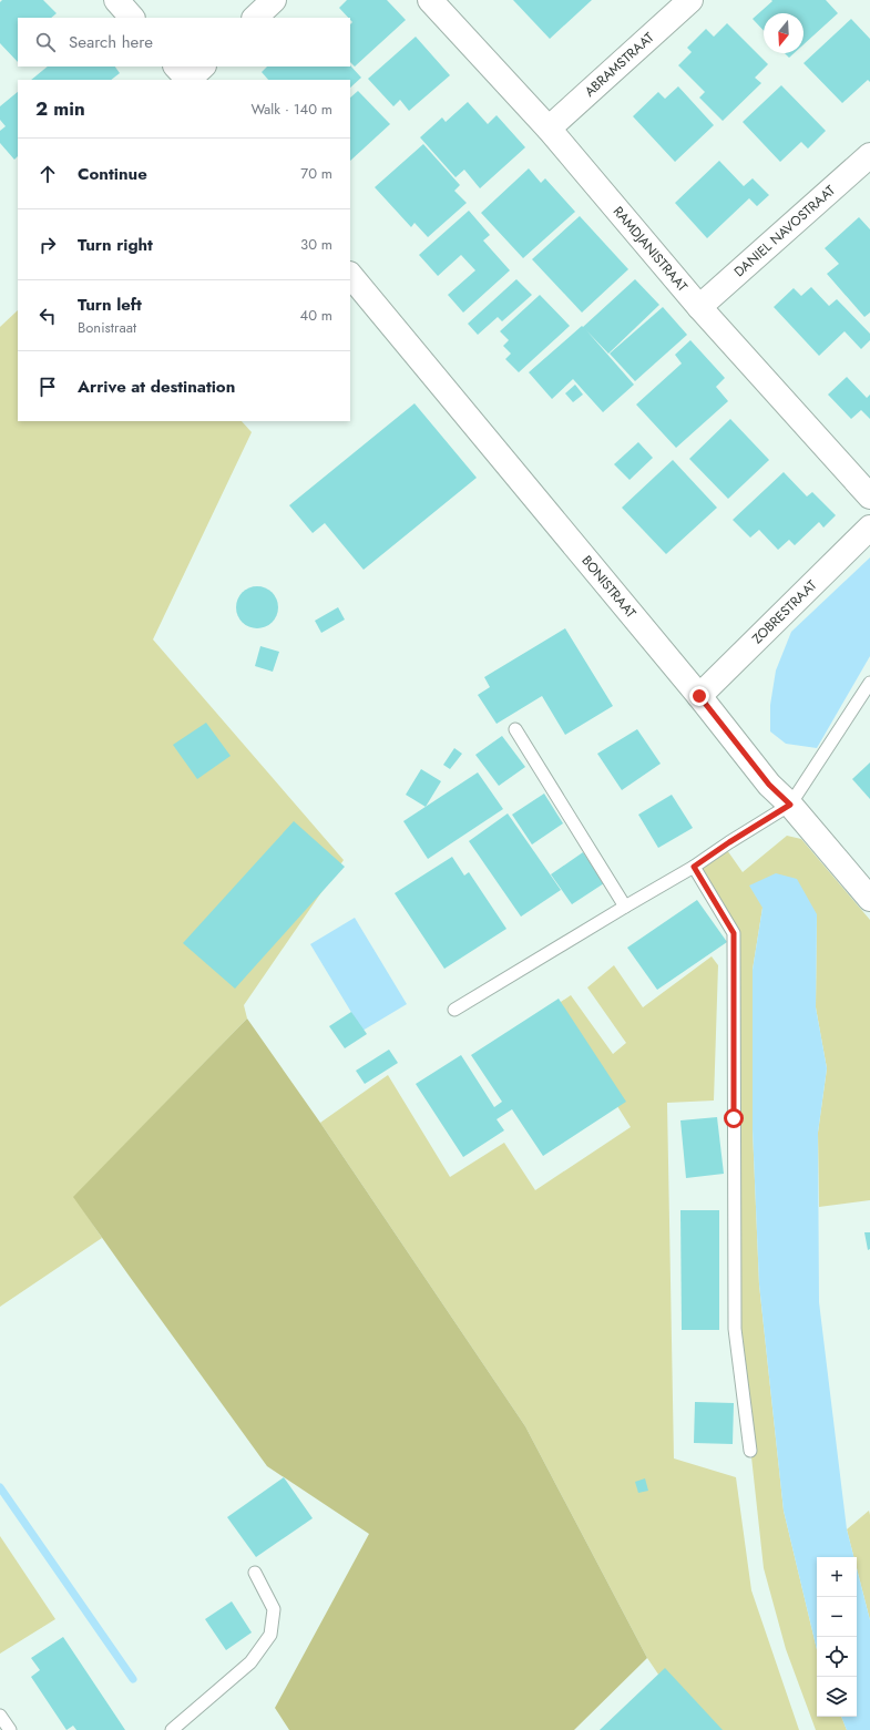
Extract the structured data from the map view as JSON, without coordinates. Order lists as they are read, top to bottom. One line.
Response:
{"streets":{"street":["ABRAMSTRAAT","DANIEL NAVOSTRAAT","RAMDJANISTRAAT","BONISTRAAT","ZOBRESTRAAT"]},"crossings":[["ABRAMSTRAAT","RAMDJANISTRAAT"],["DANIEL NAVOSTRAAT","RAMDJANISTRAAT"],["BONISTRAAT","ZOBRESTRAAT"]],"north":"bottom","page":{"search":"Search here","heading":["2 min","Walk · 140 m"],"list":[["Continue","70 m"],["Turn right","30 m"],["Turn left","Bonistraat","40 m"],"Arrive at destination"],"map_buttons":["+","−"]}}
